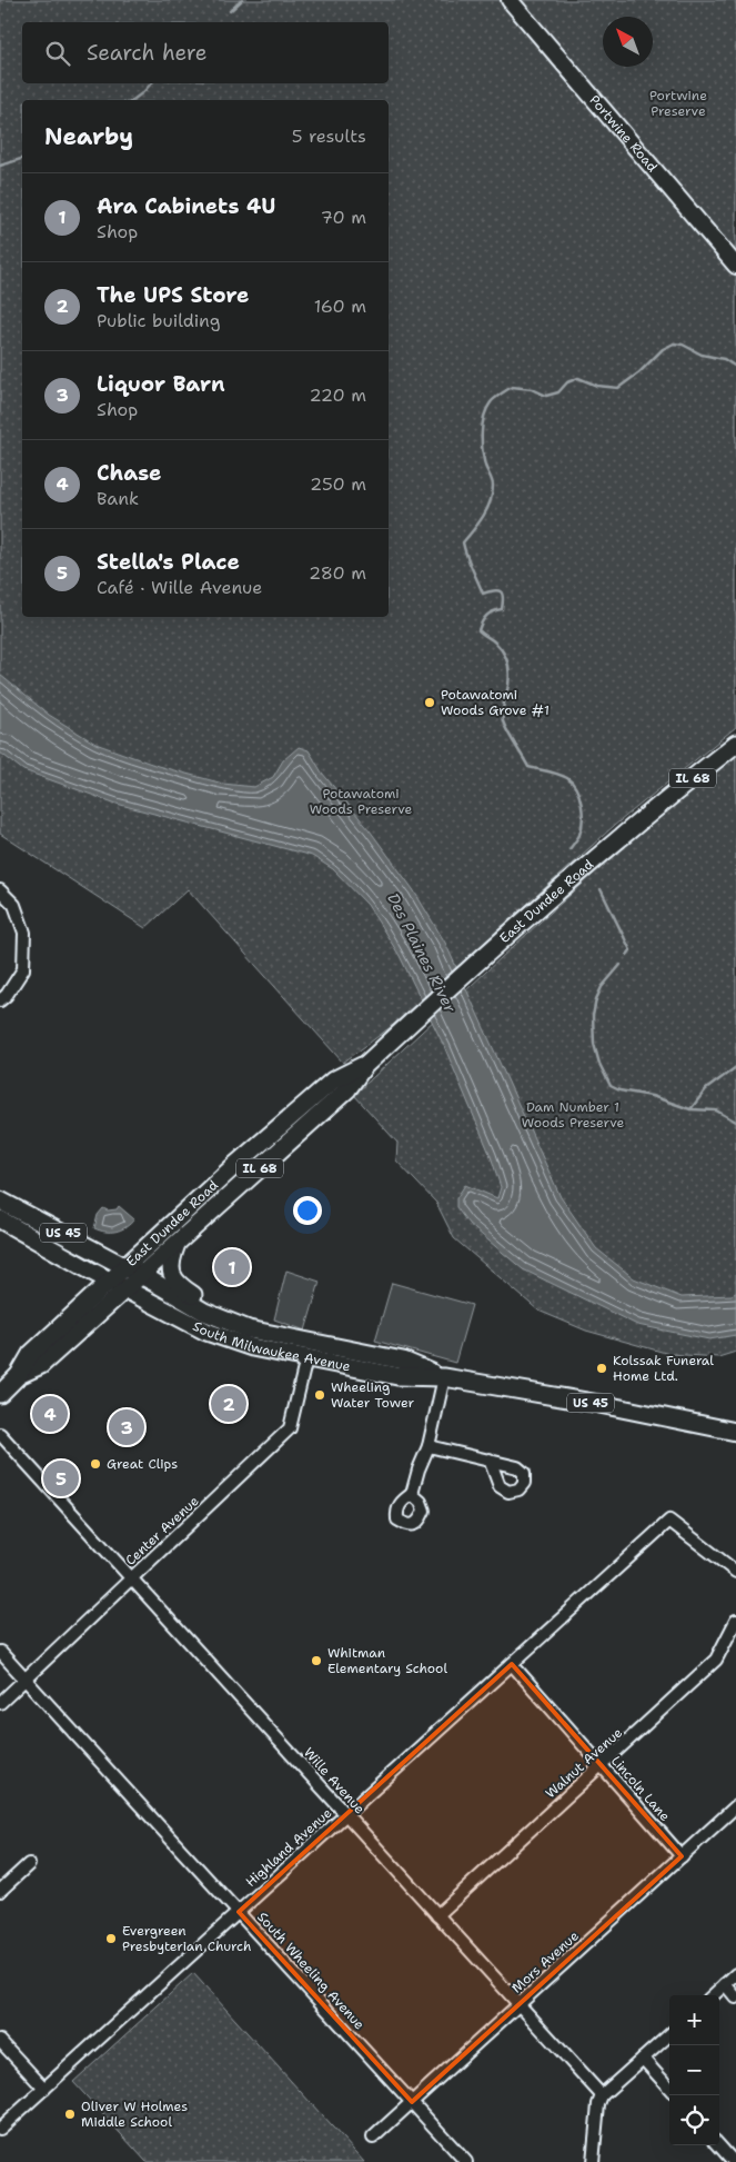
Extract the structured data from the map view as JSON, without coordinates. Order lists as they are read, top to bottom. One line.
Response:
{"streets":{"main road":["IL 68","East Dundee Road","US 45","South Milwaukee Avenue"],"street":["Portwine Road","Center Avenue","Walnut Avenue","Wille Avenue","Lincoln Lane","Highland Avenue","Mors Avenue","South Wheeling Avenue"]},"crossings":[["East Dundee Road","US 45"],["East Dundee Road","South Milwaukee Avenue"],["US 45","South Milwaukee Avenue"],["South Milwaukee Avenue","Center Avenue"],["Center Avenue","Wille Avenue"],["Center Avenue","South Wheeling Avenue"],["Walnut Avenue","Wille Avenue"],["Walnut Avenue","Lincoln Lane"],["Wille Avenue","Highland Avenue"],["Wille Avenue","Mors Avenue"],["Lincoln Lane","Highland Avenue"],["Lincoln Lane","Mors Avenue"],["Highland Avenue","South Wheeling Avenue"],["Mors Avenue","South Wheeling Avenue"]],"water":["Des Plaines River"],"parks":["Portwine Preserve","Potawatomi Woods Preserve","Dam Number 1 Woods Preserve"],"places":["Potawatomi Woods Grove #1","Kolssak Funeral Home Ltd.","Wheeling Water Tower","Great Clips","Whitman Elementary School","Evergreen Presbyterian Church","Oliver W Holmes Middle School"],"north":"top left","page":{"search":"Search here","heading":["Nearby","5 results"],"list":[{"mark":"1","name":"Ara Cabinets 4U","note":"Shop","value":"70 m"},{"mark":"2","name":"The UPS Store","note":"Public building","value":"160 m"},{"mark":"3","name":"Liquor Barn","note":"Shop","value":"220 m"},{"mark":"4","name":"Chase","note":"Bank","value":"250 m"},{"mark":"5","name":"Stella's Place","note":"Café · Wille Avenue","value":"280 m"}],"pins":["1","2","4","3","5"],"map_buttons":["+","−"]}}
